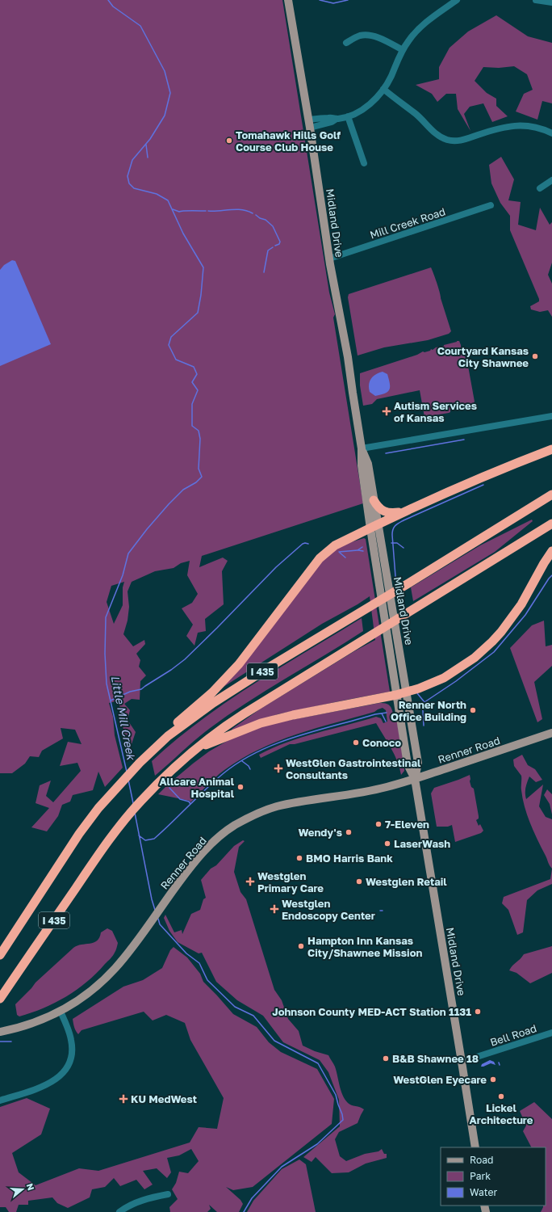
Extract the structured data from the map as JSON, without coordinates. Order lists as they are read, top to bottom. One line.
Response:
{"streets":{"highway":["I 435"],"main road":["Midland Drive","Renner Road"],"street":["Mill Creek Road","Bell Road"]},"crossings":[["Midland Drive","Mill Creek Road"],["Midland Drive","Renner Road"],["Midland Drive","Bell Road"]],"water":["Little Mill Creek"],"places":{"other":["Tomahawk Hills Golf Course Club House","Courtyard Kansas City Shawnee","Renner North Office Building","Conoco","Allcare Animal Hospital","7-Eleven","Wendy's","LaserWash","BMO Harris Bank","Westglen Retail","Hampton Inn Kansas City/Shawnee Mission","Johnson County MED-ACT Station 1131","B&B Shawnee 18","WestGlen Eyecare","Lickel Architecture"],"health":["Autism Services of Kansas","WestGlen Gastrointestinal Consultants","Westglen Primary Care","Westglen Endoscopy Center","KU MedWest"]},"legend":["Road","Park","Water"],"north":"right"}
